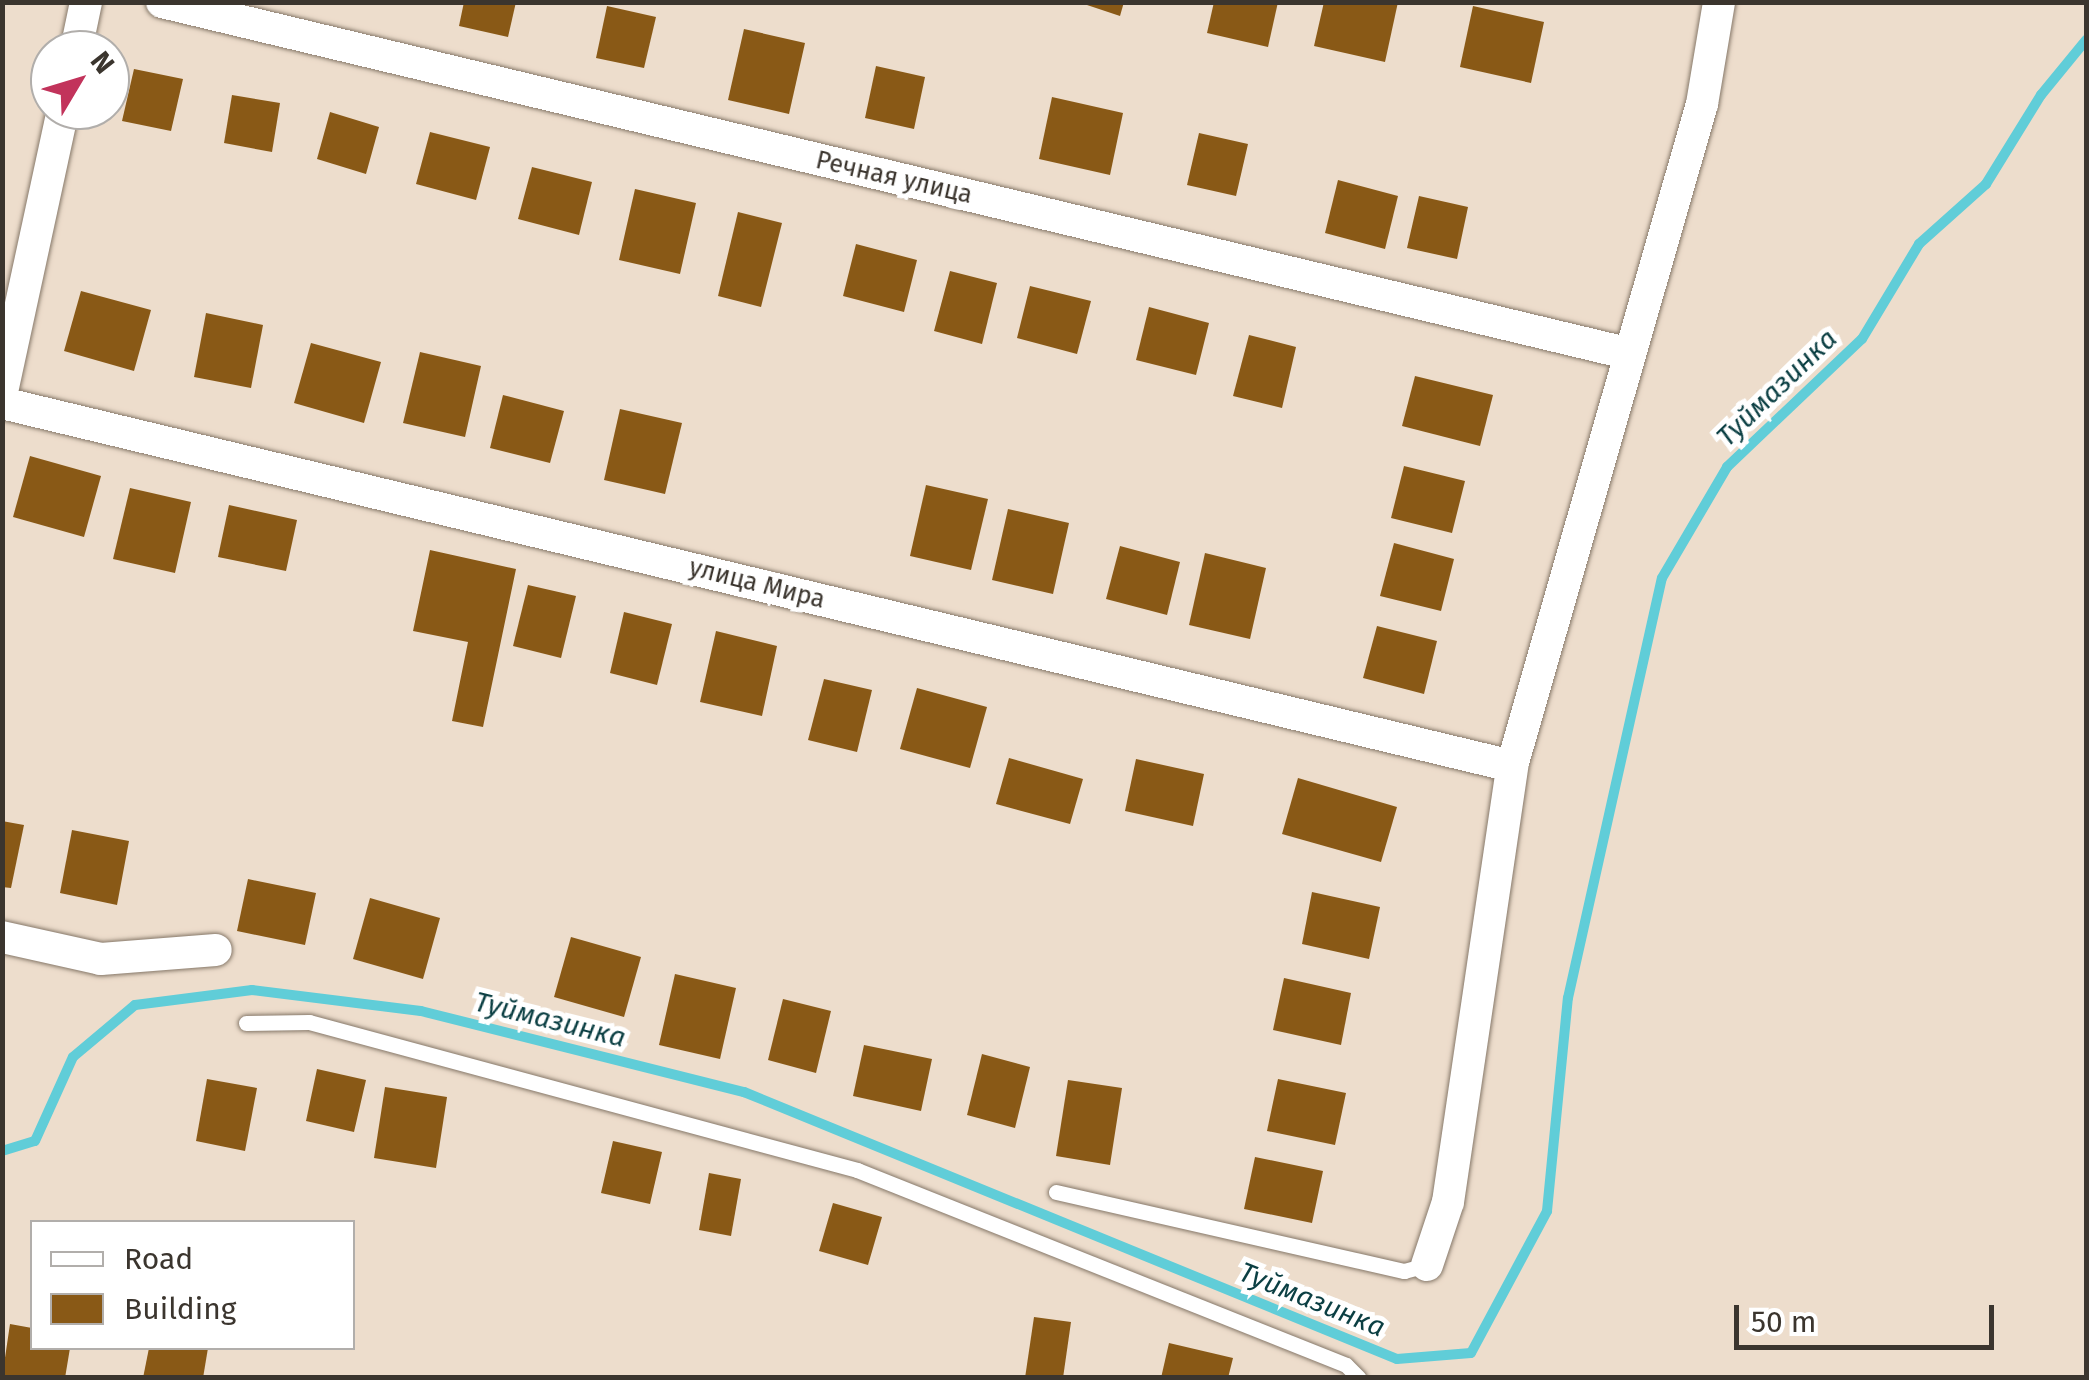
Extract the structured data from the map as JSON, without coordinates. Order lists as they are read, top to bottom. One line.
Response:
{"streets":{"street":["Речная улица","улица Мира"]},"water":["Туймазинка"],"legend":["Road","Building"],"scale_bar":"50 m","north":"top right"}
